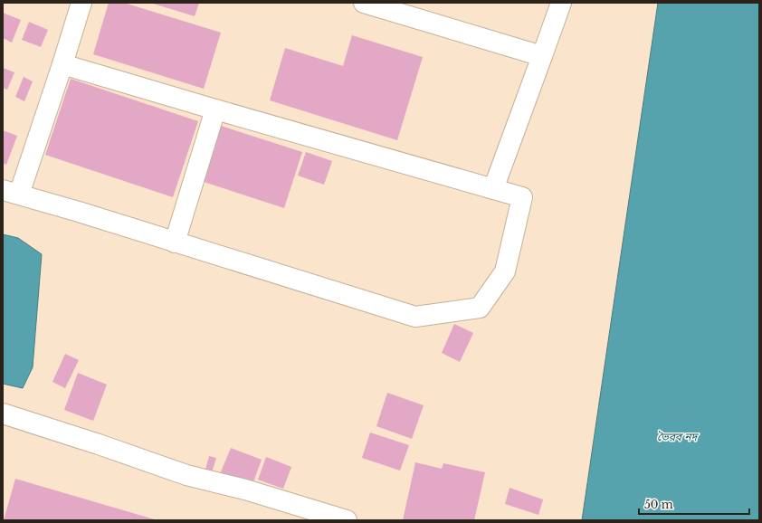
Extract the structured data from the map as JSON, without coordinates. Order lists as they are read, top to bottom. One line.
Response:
{"water":["ভৈরব নদ"],"scale_bar":"50 m"}
